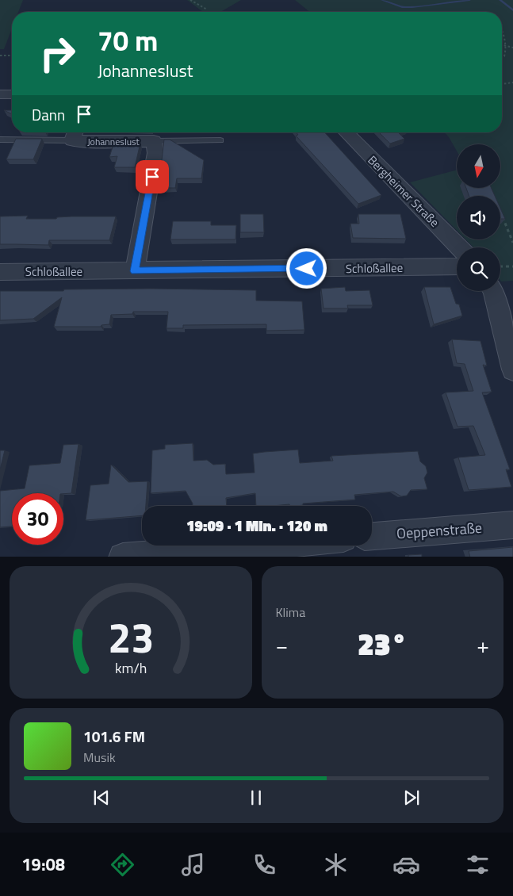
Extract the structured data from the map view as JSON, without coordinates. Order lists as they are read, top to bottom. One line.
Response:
{"streets":{"street":["Johanneslust","Bergheimer Straße","Schloßallee","Oeppenstraße"]},"crossings":[["Johanneslust","Schloßallee"]],"north":"bottom","page":{"turn":["70 m","Johanneslust"],"then":"Dann","limit":"30","trip":"19:09 · 1 Min. · 120 m","tile":"Klima","heat":["−","23°","+"],"song":["101.6 FM","Musik"],"tabs":"19:08","gauge":["23","km/h"]}}
